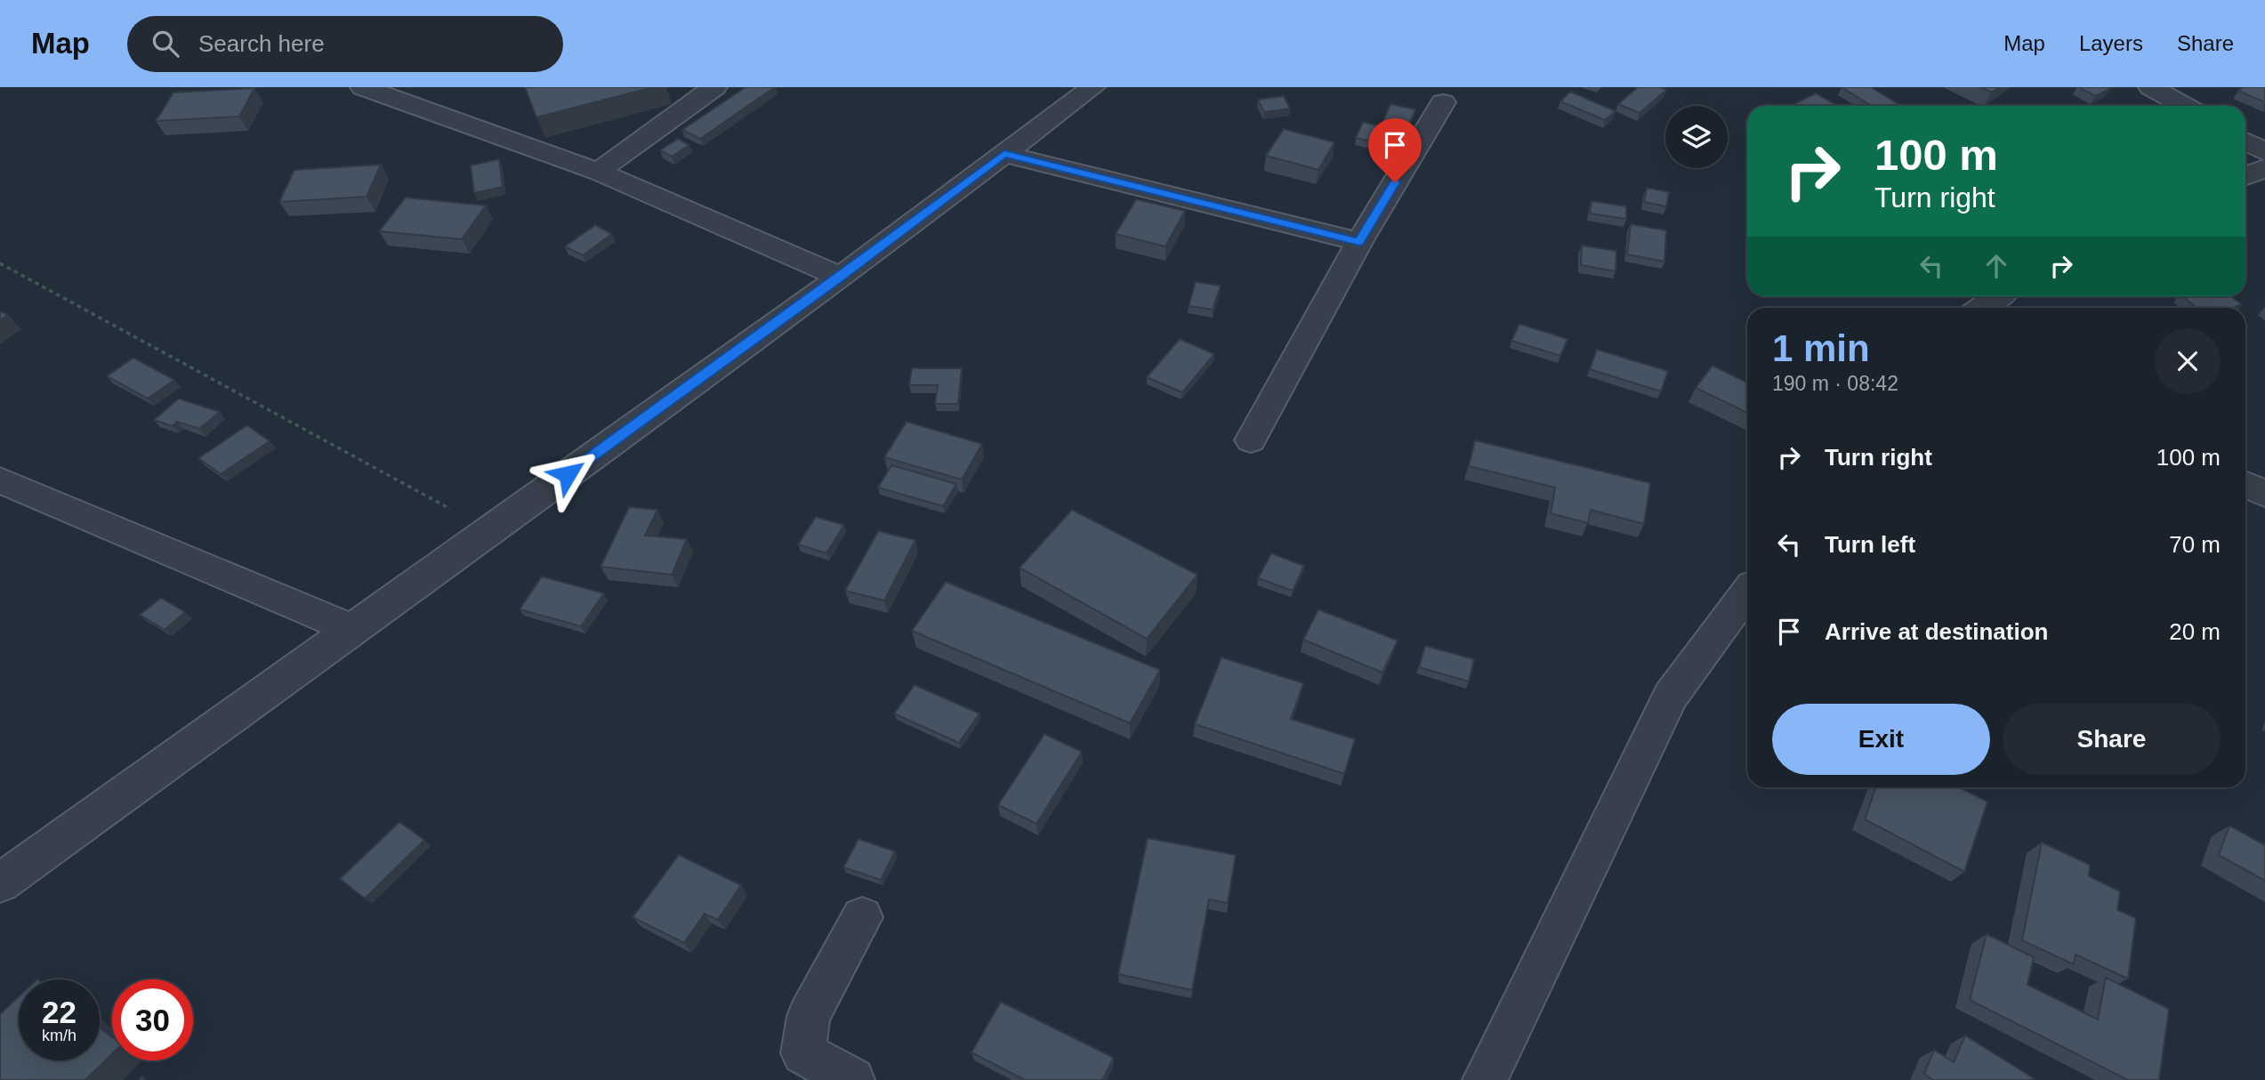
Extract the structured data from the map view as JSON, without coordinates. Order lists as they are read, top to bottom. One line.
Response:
{"page":{"header":"Map","search":"Search here","nav":["Map","Layers","Share"],"turn":["100 m","Turn right"],"heading":["1 min","190 m · 08:42"],"list":[{"name":"Turn right","value":"100 m"},{"name":"Turn left","value":"70 m"},{"name":"Arrive at destination","value":"20 m"}],"buttons":["Exit","Share"],"speed":"22 km/h","limit":"30"}}
